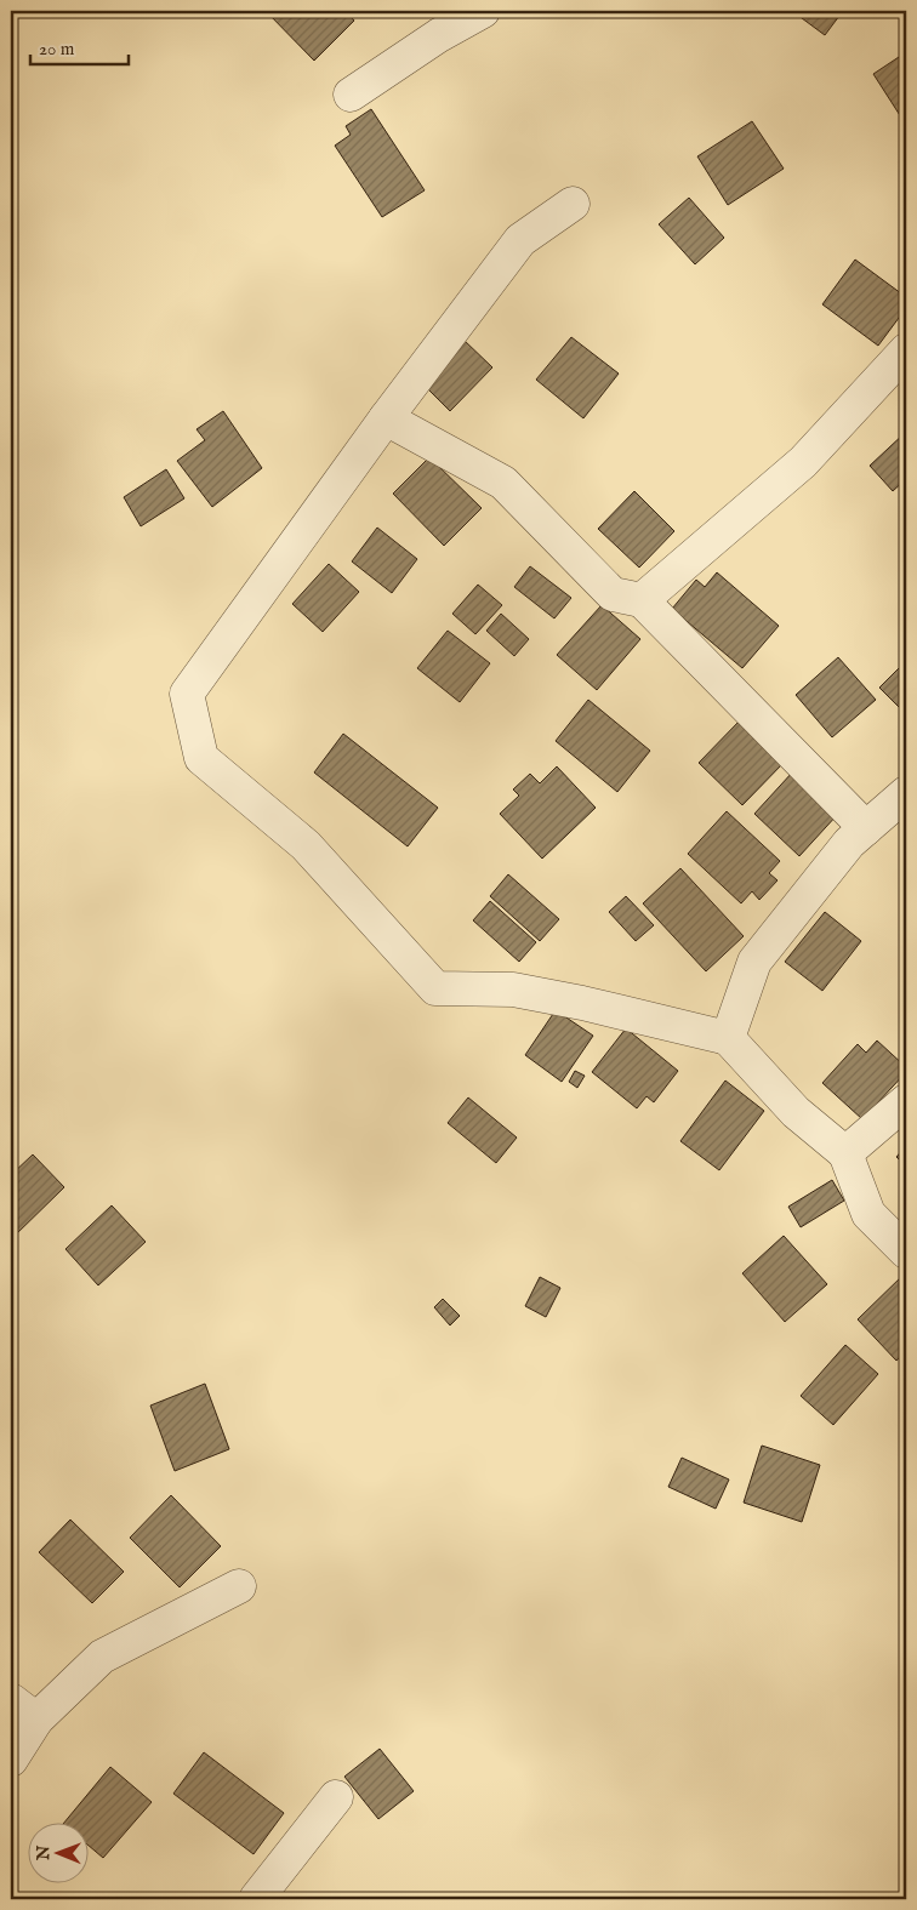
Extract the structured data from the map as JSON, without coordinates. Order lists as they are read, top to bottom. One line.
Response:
{"scale_bar":"20 m","north":"left"}
